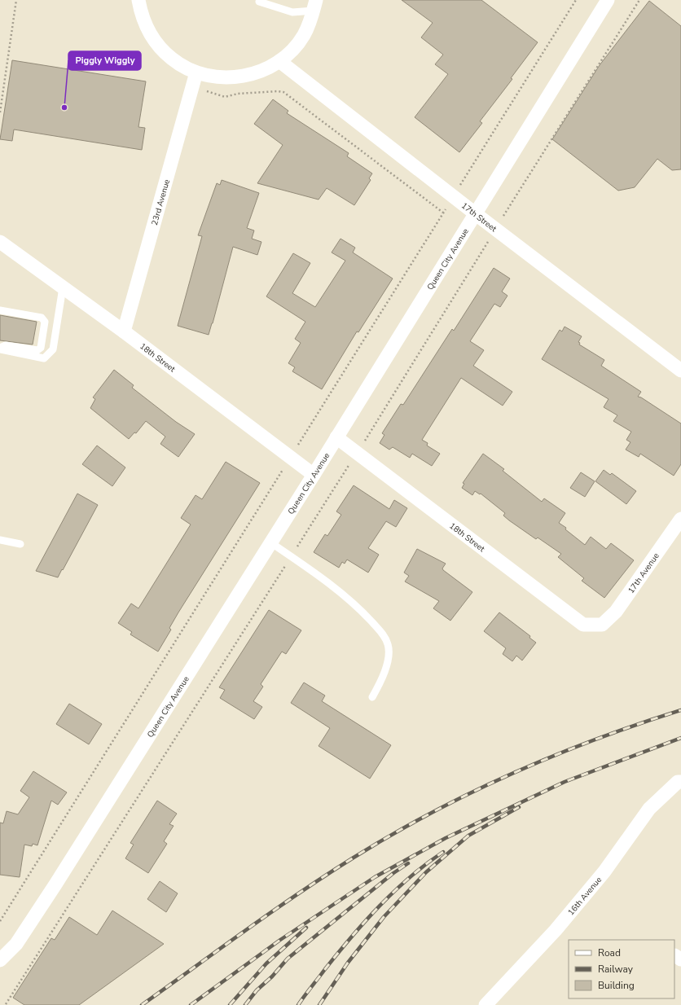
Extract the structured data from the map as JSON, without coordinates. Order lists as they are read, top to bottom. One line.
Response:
{"streets":{"street":["23rd Avenue","17th Street","Queen City Avenue","18th Street","17th Avenue","16th Avenue"]},"crossings":[["23rd Avenue","18th Street"],["17th Street","Queen City Avenue"],["Queen City Avenue","18th Street"],["18th Street","17th Avenue"]],"places":["Piggly Wiggly"],"legend":["Road","Railway","Building"]}
